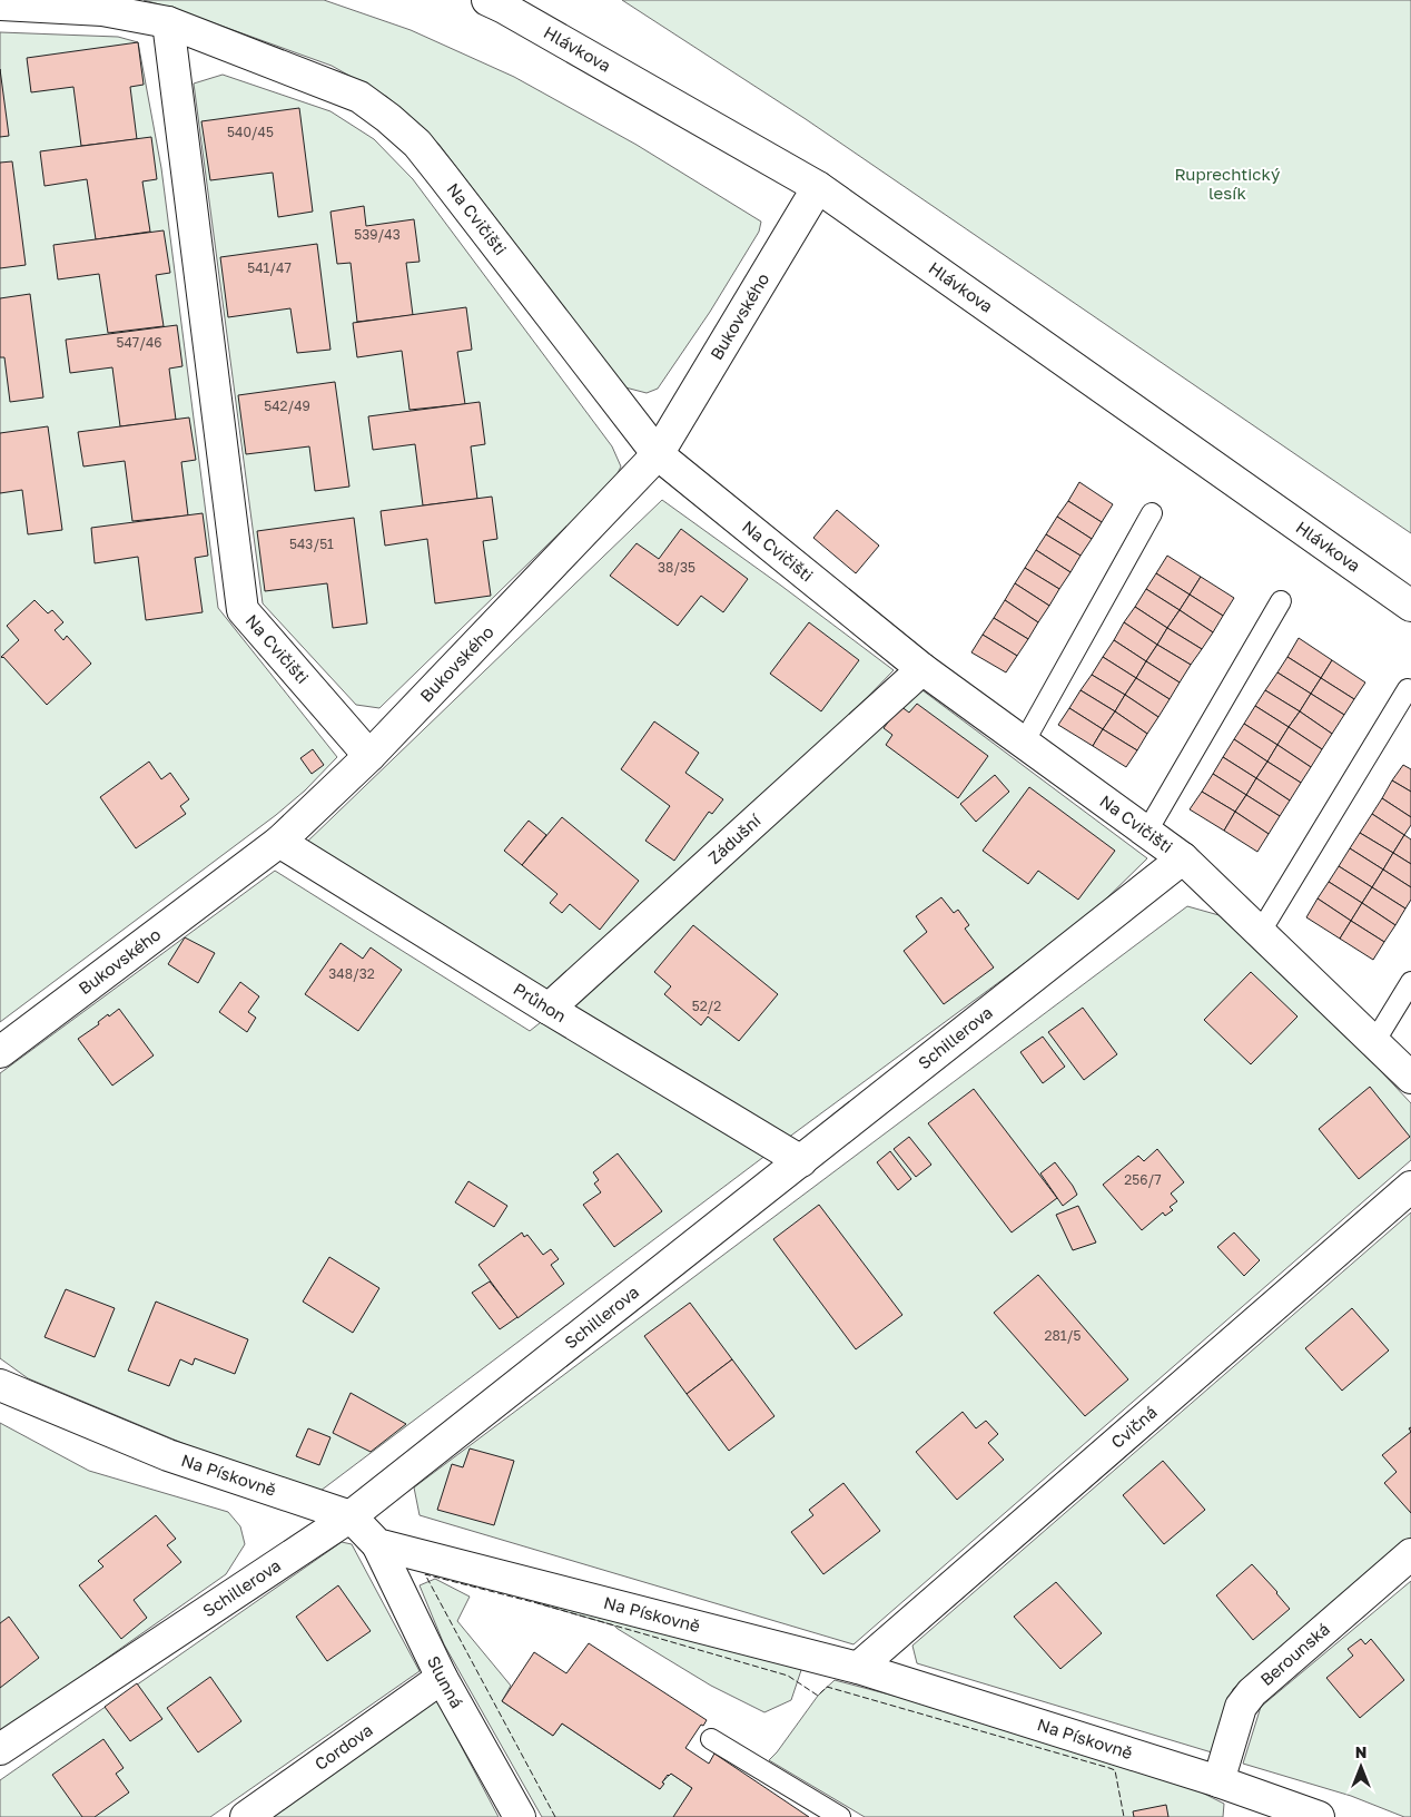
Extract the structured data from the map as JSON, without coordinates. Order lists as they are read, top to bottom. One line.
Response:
{"streets":{"street":["Hlávkova","Na Cvičišti","Bukovského","Zádušní","Průhon","Schillerova","Cvičná","Na Pískovně","Berounská","Slunná","Cordova"]},"crossings":[["Hlávkova","Bukovského"],["Na Cvičišti","Bukovského"],["Na Cvičišti","Zádušní"],["Na Cvičišti","Schillerova"],["Bukovského","Průhon"],["Zádušní","Průhon"],["Průhon","Schillerova"],["Schillerova","Na Pískovně"],["Cvičná","Na Pískovně"],["Na Pískovně","Berounská"],["Na Pískovně","Slunná"],["Slunná","Cordova"]],"parks":["Ruprechtický lesík"],"house_numbers":["540/45","539/43","541/47","547/46","542/49","543/51","38/35","348/32","52/2","256/7","281/5"],"north":"top"}
